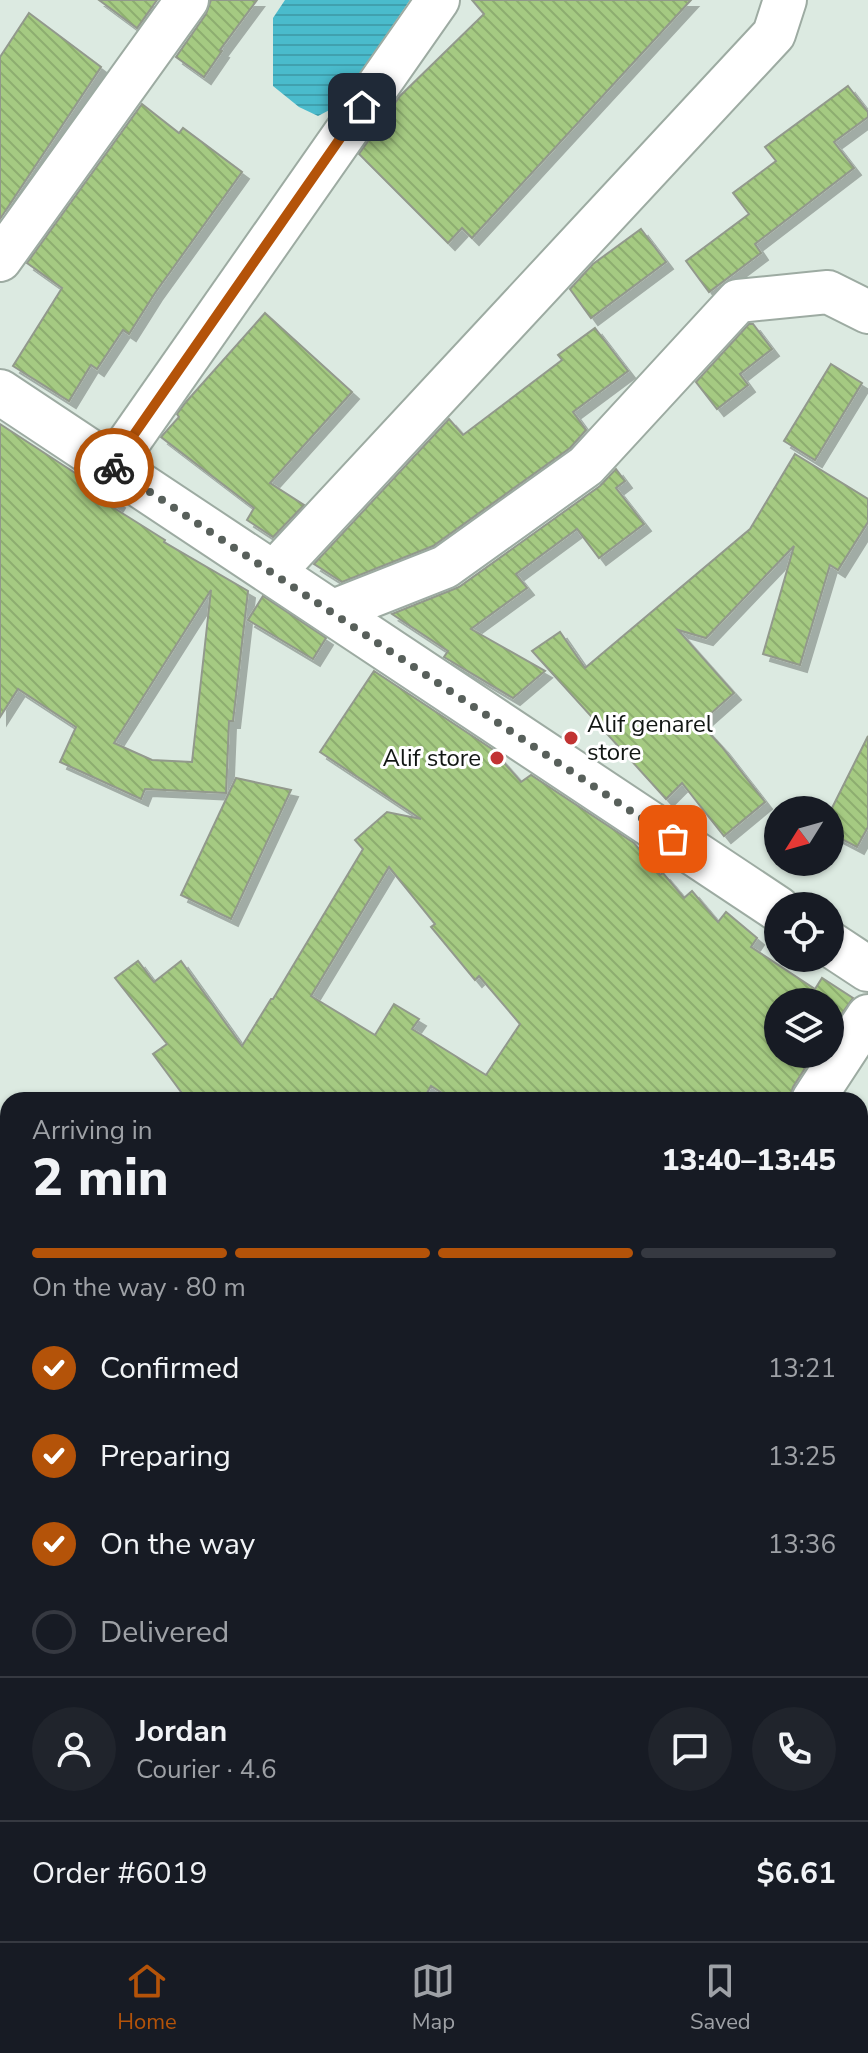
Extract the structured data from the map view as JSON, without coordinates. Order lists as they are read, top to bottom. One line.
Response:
{"places":["Alif genarel store","Alif store"],"north":"bottom left","page":{"heading":["2 min","Arriving in","13:40–13:45"],"panel":["Jordan","Courier · 4.6","Order #6019","$6.61"],"bar":"On the way · 80 m","list":[["Confirmed","13:21"],["Preparing","13:25"],["On the way","13:36"],"Delivered"],"tabs":["Home","Map","Saved"]}}
